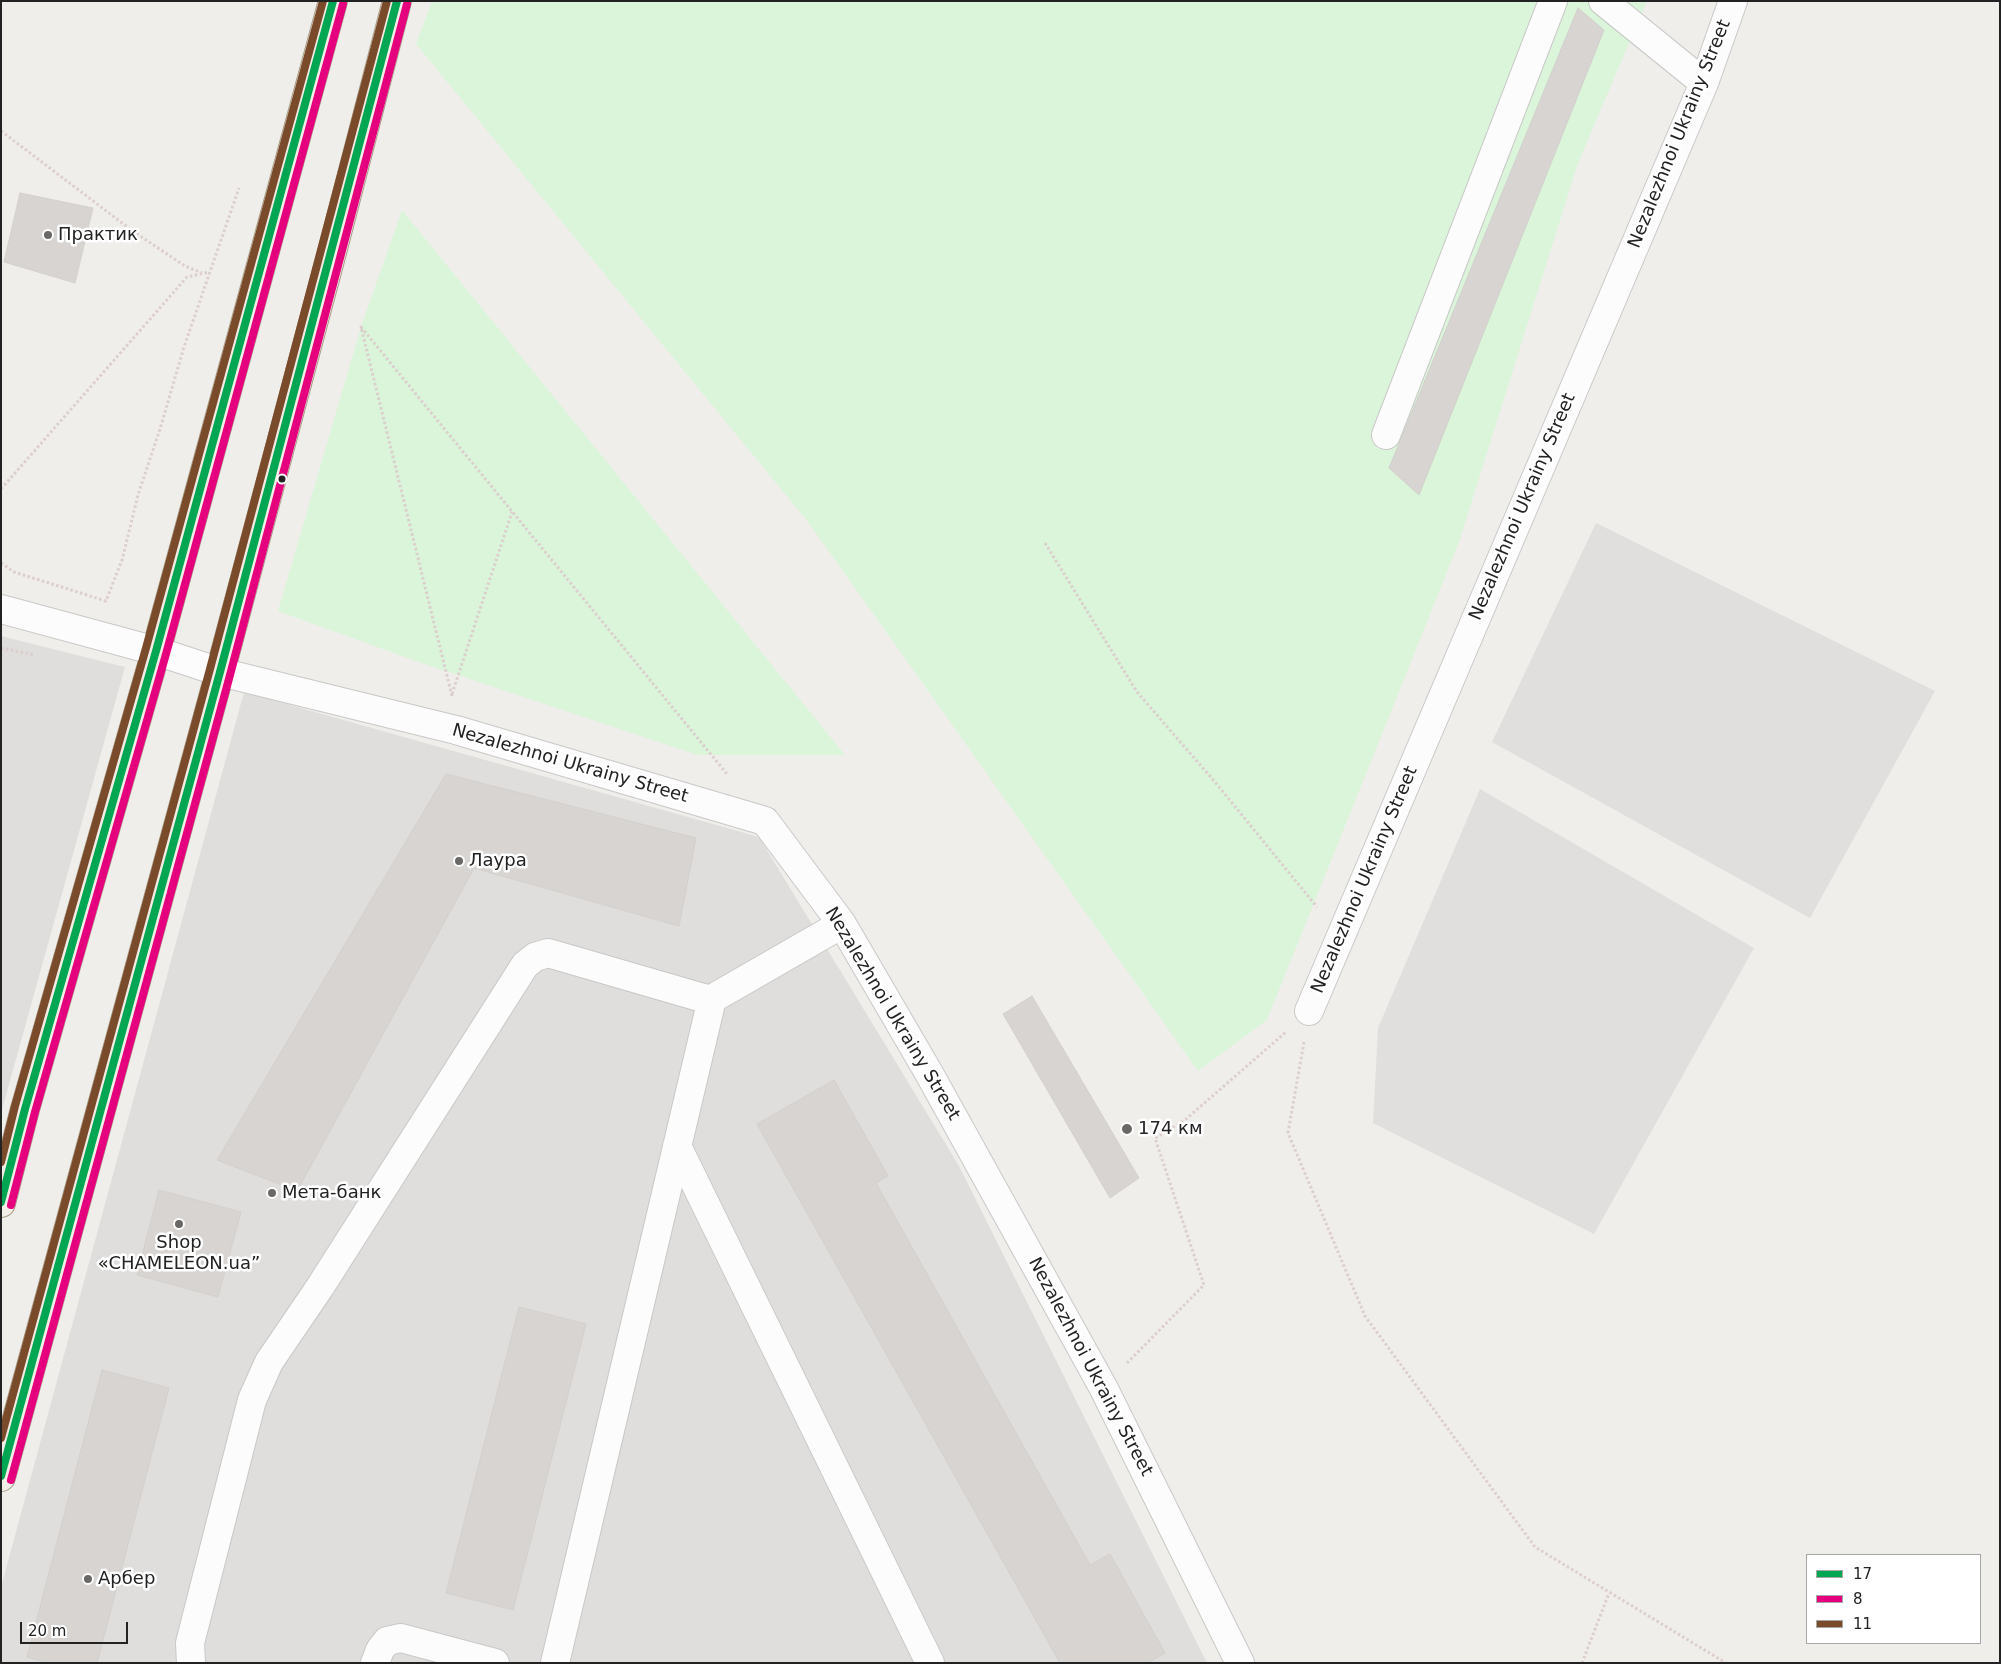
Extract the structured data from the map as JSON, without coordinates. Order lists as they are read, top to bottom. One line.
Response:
{"streets":{"street":["Nezalezhnoi Ukrainy Street"]},"places":["Практик","Лаура","174 км","Мета-банк","Shop «CHAMELEON.ua”","Арбер"],"lines":["transit line 17","transit line 11","transit line 8"],"legend":["17","8","11"],"scale_bar":"20 m"}
